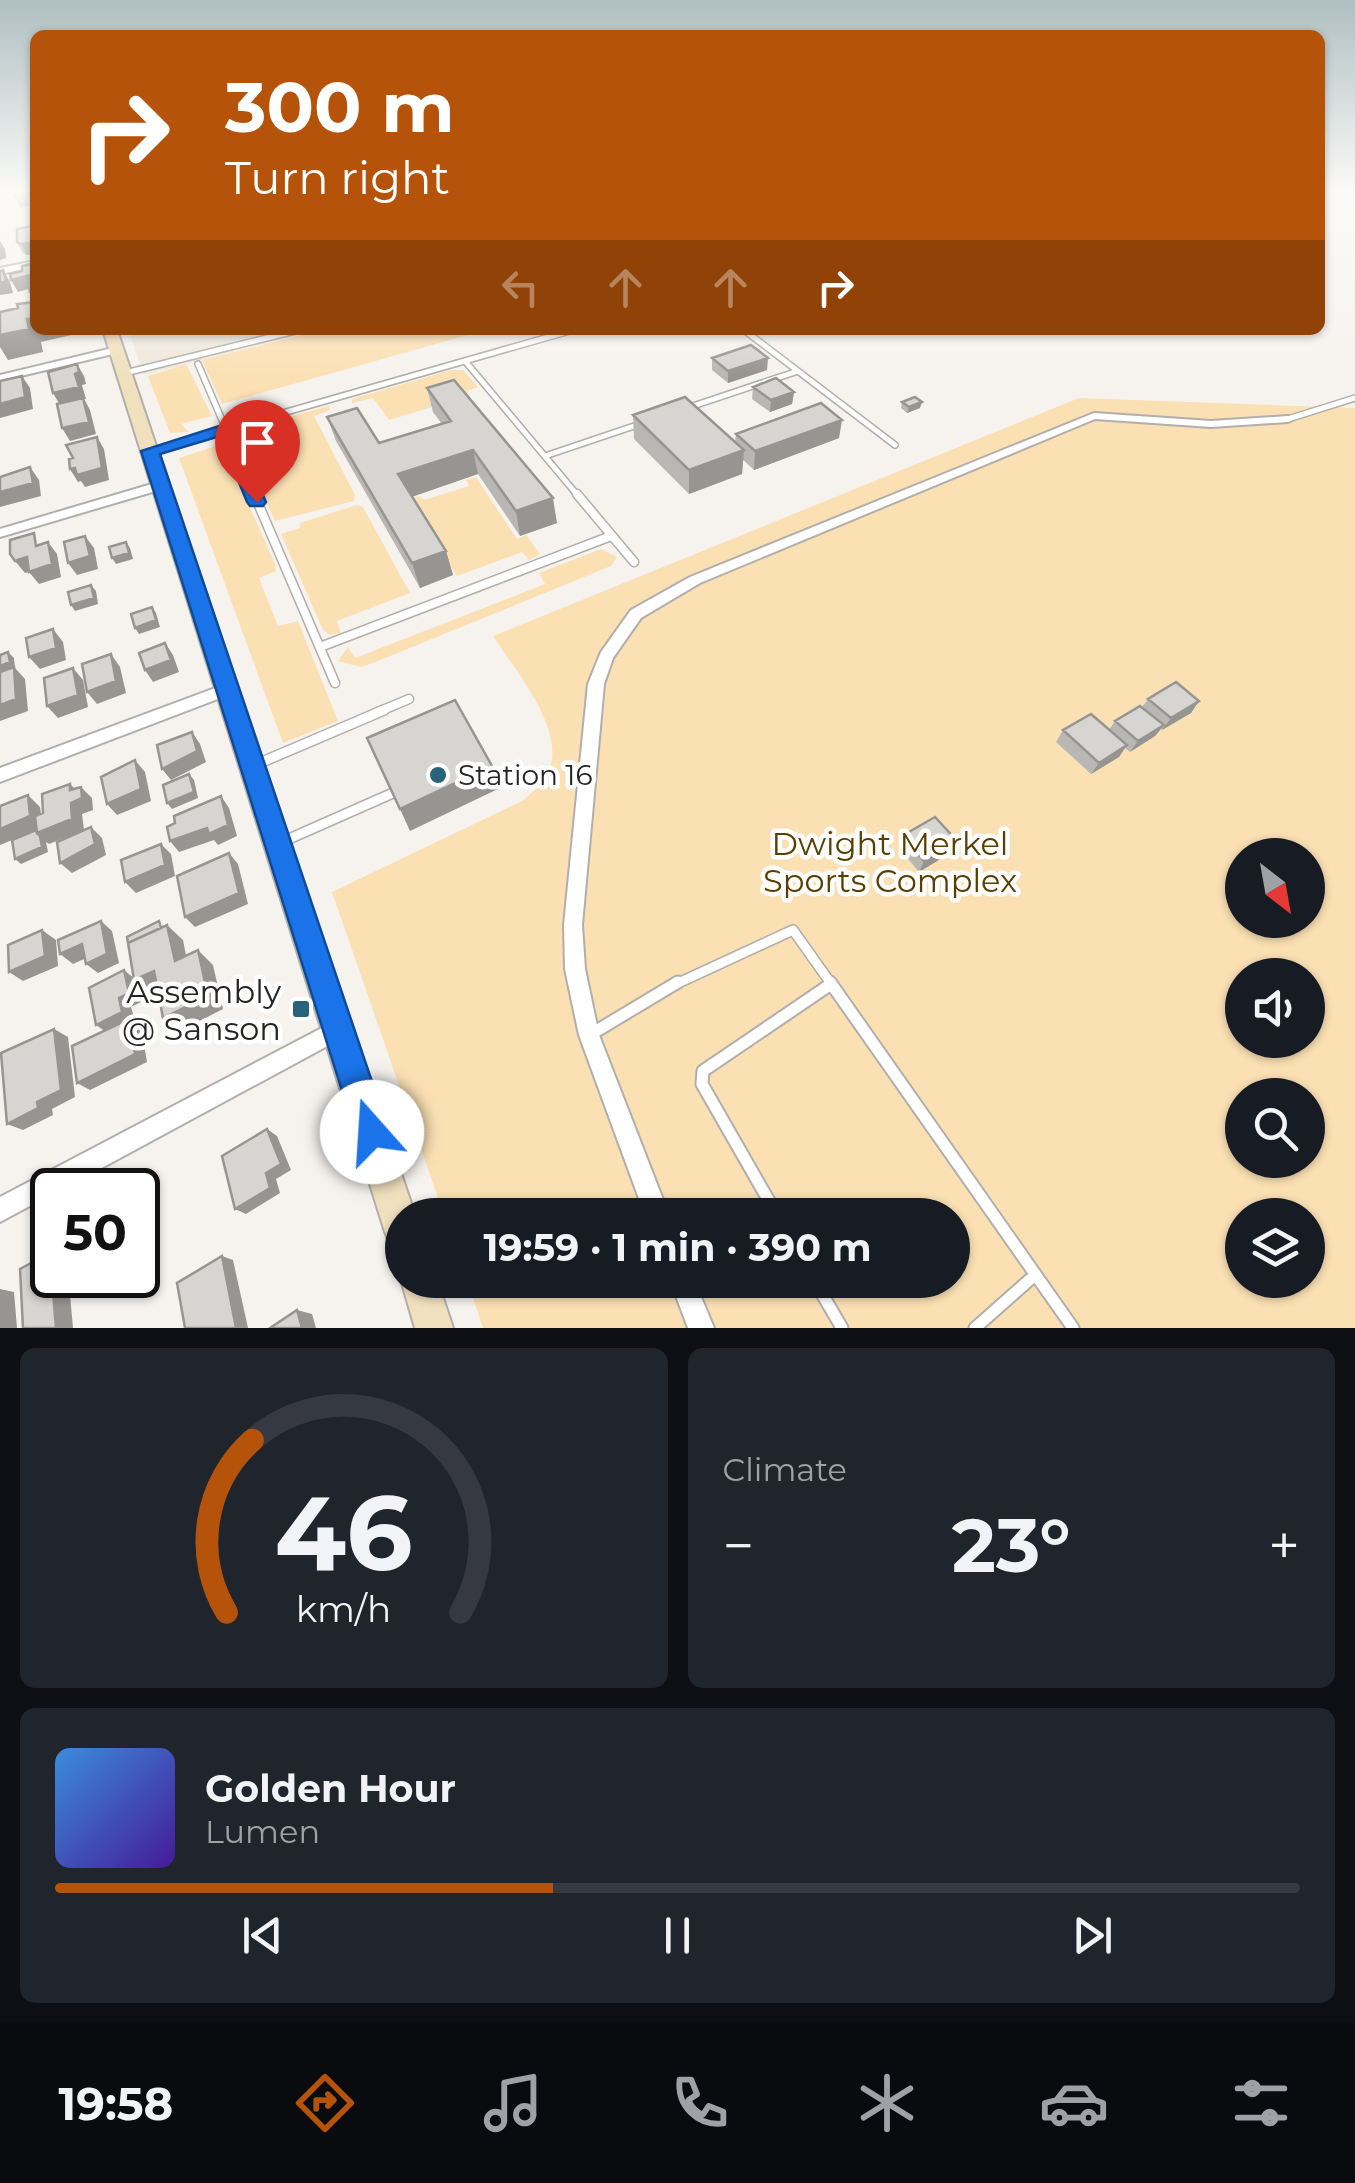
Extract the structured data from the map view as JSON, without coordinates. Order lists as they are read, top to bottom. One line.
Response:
{"parks":["Dwight Merkel Sports Complex"],"places":{"other":["Station 16"],"transit":["Assembly @ Sanson"]},"north":"bottom right","page":{"turn":["300 m","Turn right"],"limit":"50","trip":"19:59 · 1 min · 390 m","tile":"Climate","heat":["−","23°","+"],"song":["Golden Hour","Lumen"],"tabs":"19:58","gauge":["46","km/h"]}}
